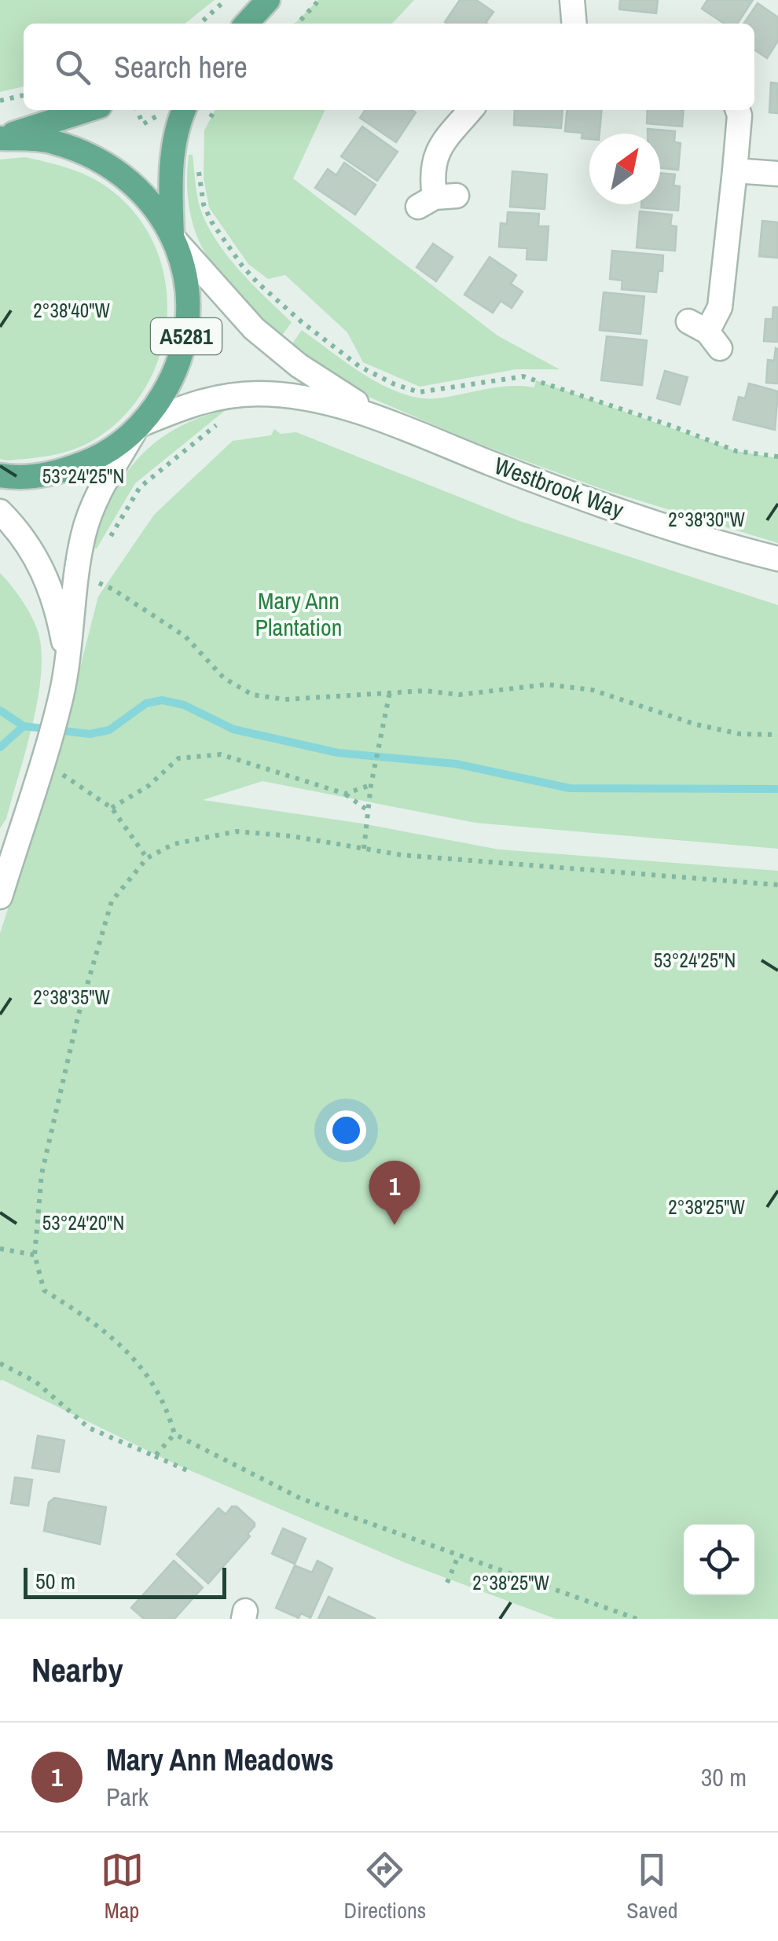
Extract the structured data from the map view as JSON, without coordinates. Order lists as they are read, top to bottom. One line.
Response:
{"streets":{"main road":["A5281"],"street":["Westbrook Way"]},"crossings":[["A5281","Westbrook Way"]],"parks":["Mary Ann Plantation"],"scale_bar":"50 m","north":"top right","page":{"search":"Search here","pins":"1","scale":"50 m","heading":"Nearby","list":[{"mark":"1","name":"Mary Ann Meadows","note":"Park","value":"30 m"}],"nav":["Map","Directions","Saved"]},"coordinates":["2°38'40\"W","53°24'25\"N","2°38'30\"W","2°38'35\"W","2°38'25\"W","53°24'20\"N"]}
